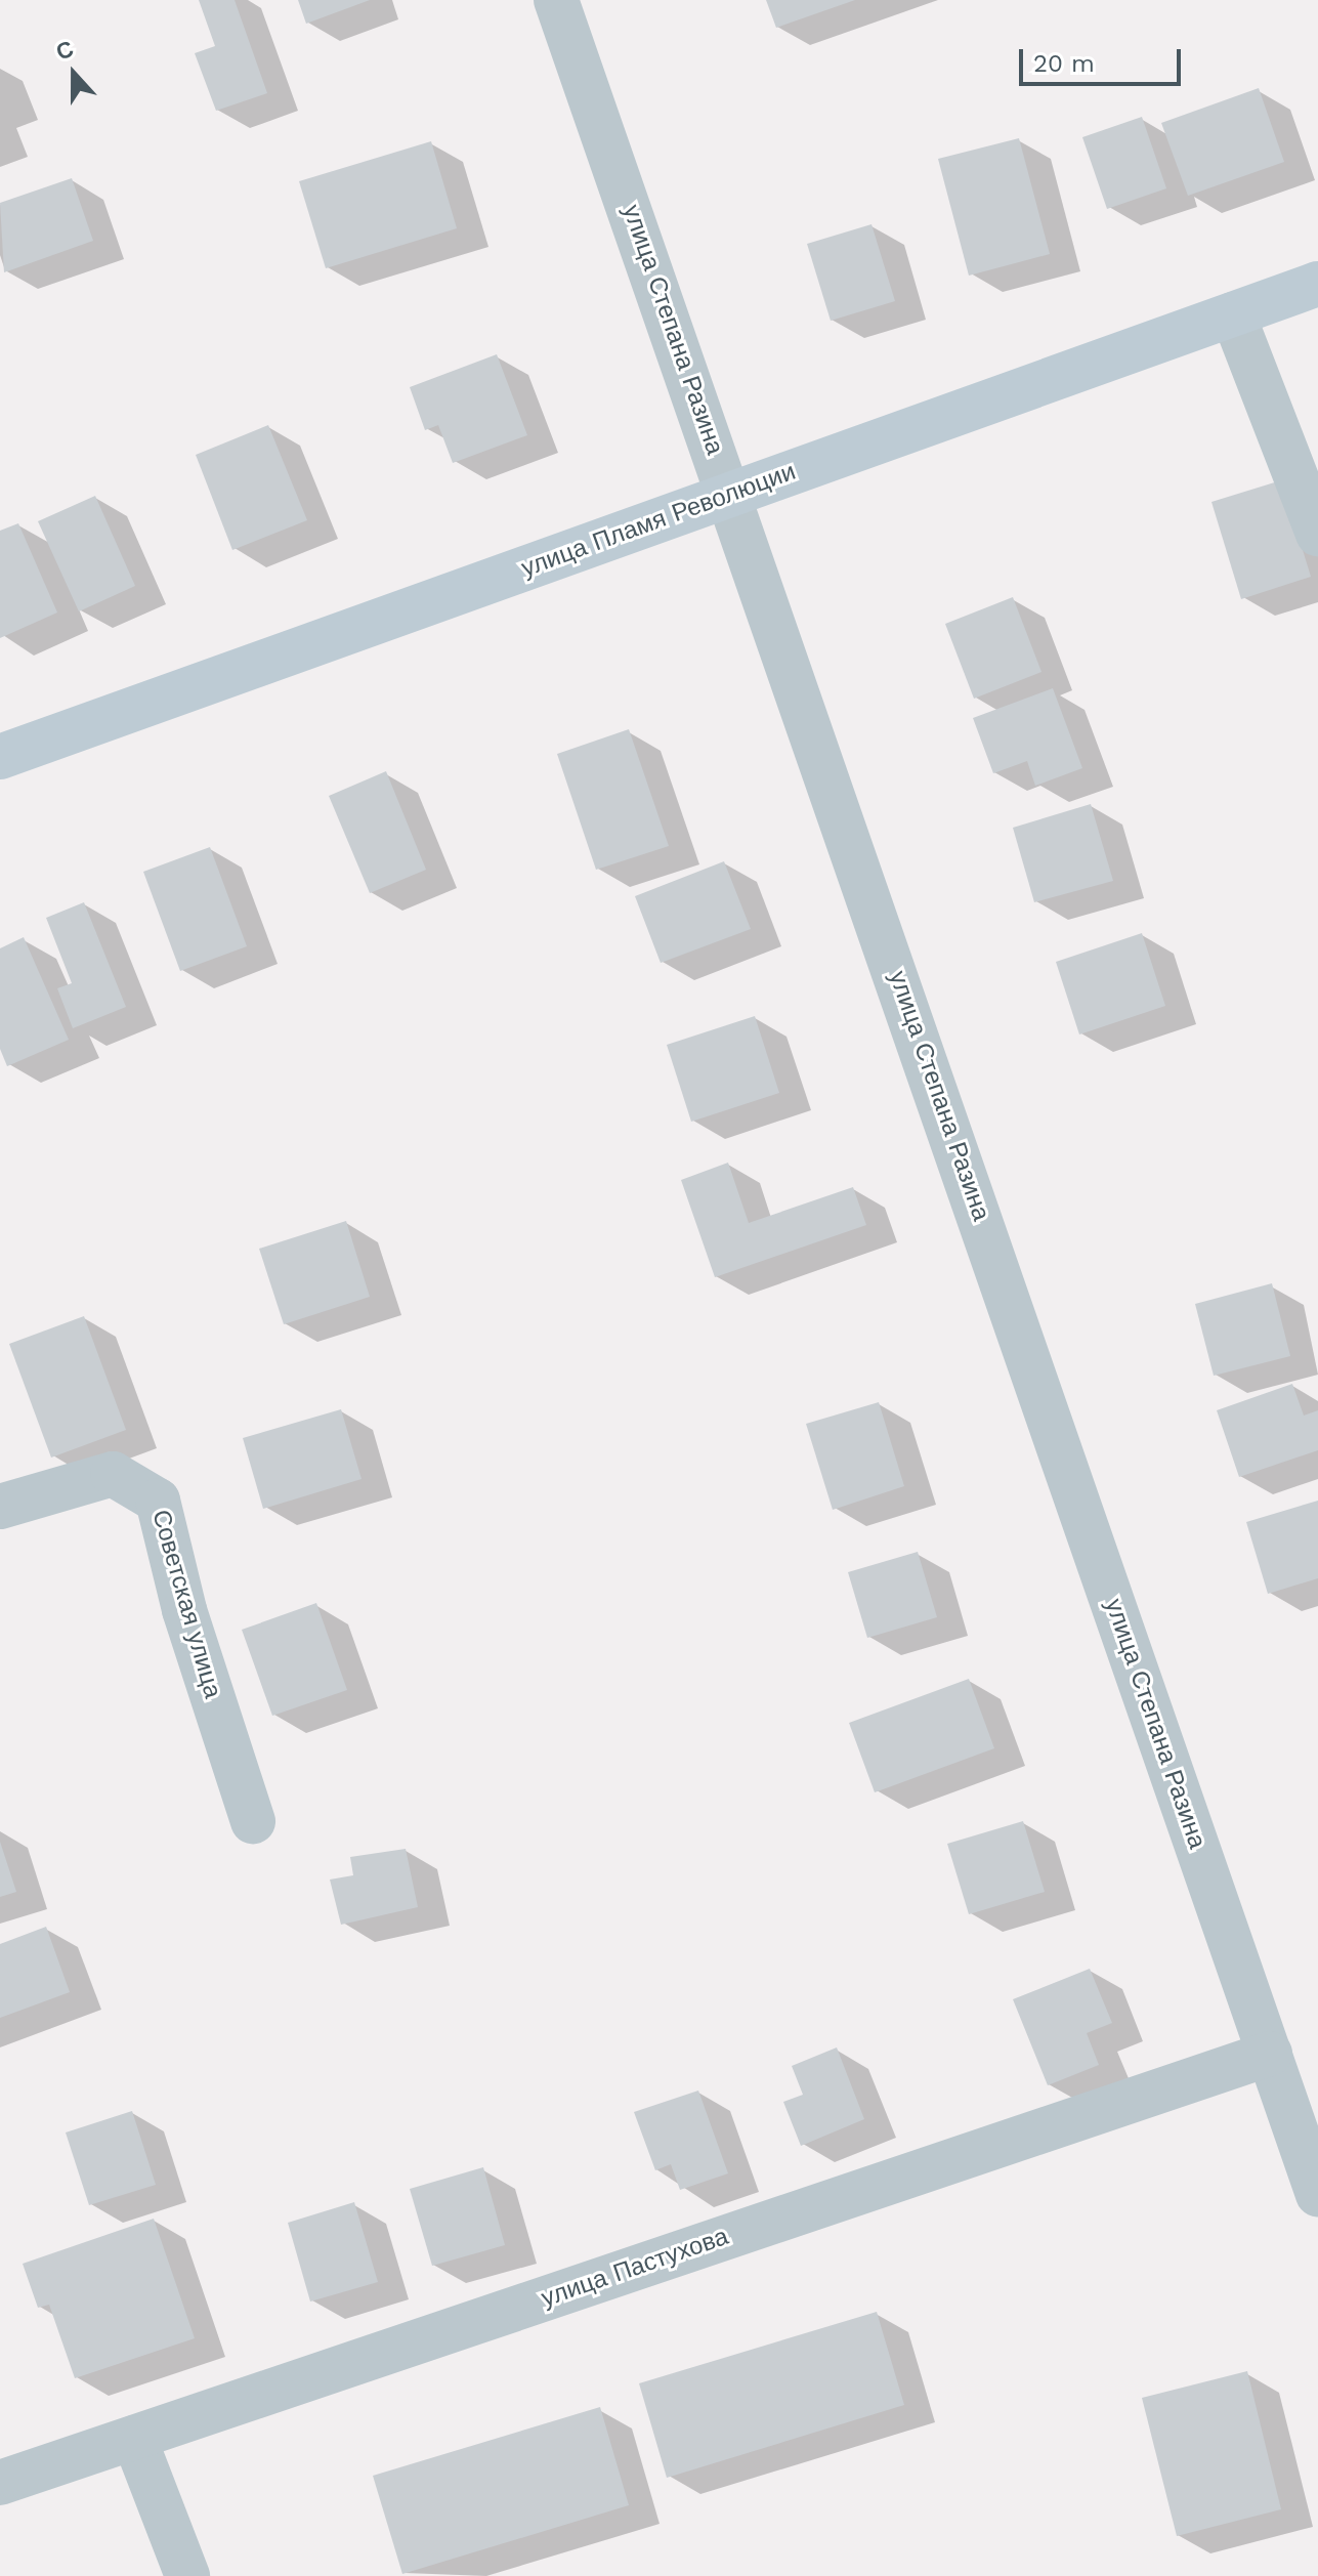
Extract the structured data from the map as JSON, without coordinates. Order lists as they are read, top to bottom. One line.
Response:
{"streets":{"street":["улица Степана Разина","улица Пламя Революции","Советская улица","улица Пастухова"]},"crossings":[["улица Степана Разина","улица Пламя Революции"],["улица Степана Разина","улица Пастухова"]],"scale_bar":"20 m","north":"top"}
